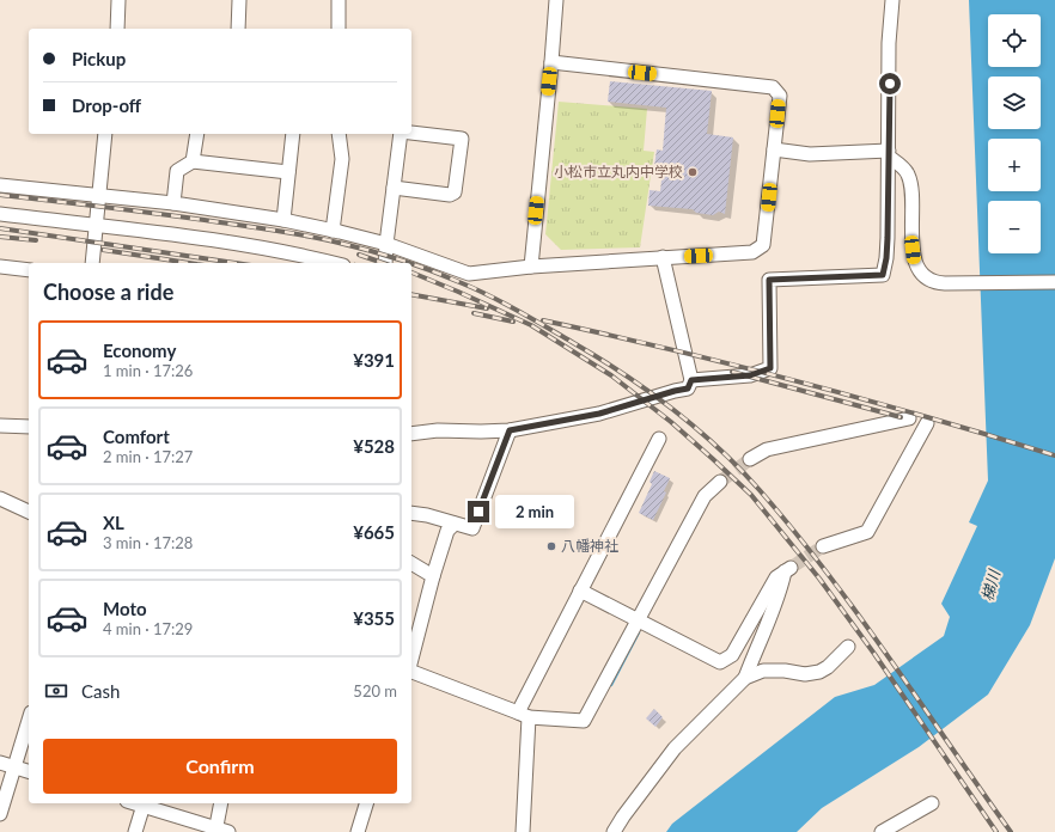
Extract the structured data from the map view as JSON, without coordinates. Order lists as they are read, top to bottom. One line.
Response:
{"water":["梯川"],"places":["小松市立丸内中学校","八幡神社"],"page":{"map_buttons":["+","−"],"banner":["Pickup","Drop-off"],"heading":"Choose a ride","list":[{"name":"Economy","note":"1 min · 17:26","value":"¥391"},{"name":"Comfort","note":"2 min · 17:27","value":"¥528"},{"name":"XL","note":"3 min · 17:28","value":"¥665"},{"name":"Moto","note":"4 min · 17:29","value":"¥355"}],"bubble":"2 min","pay":["Cash","520 m"],"buttons":"Confirm"}}
